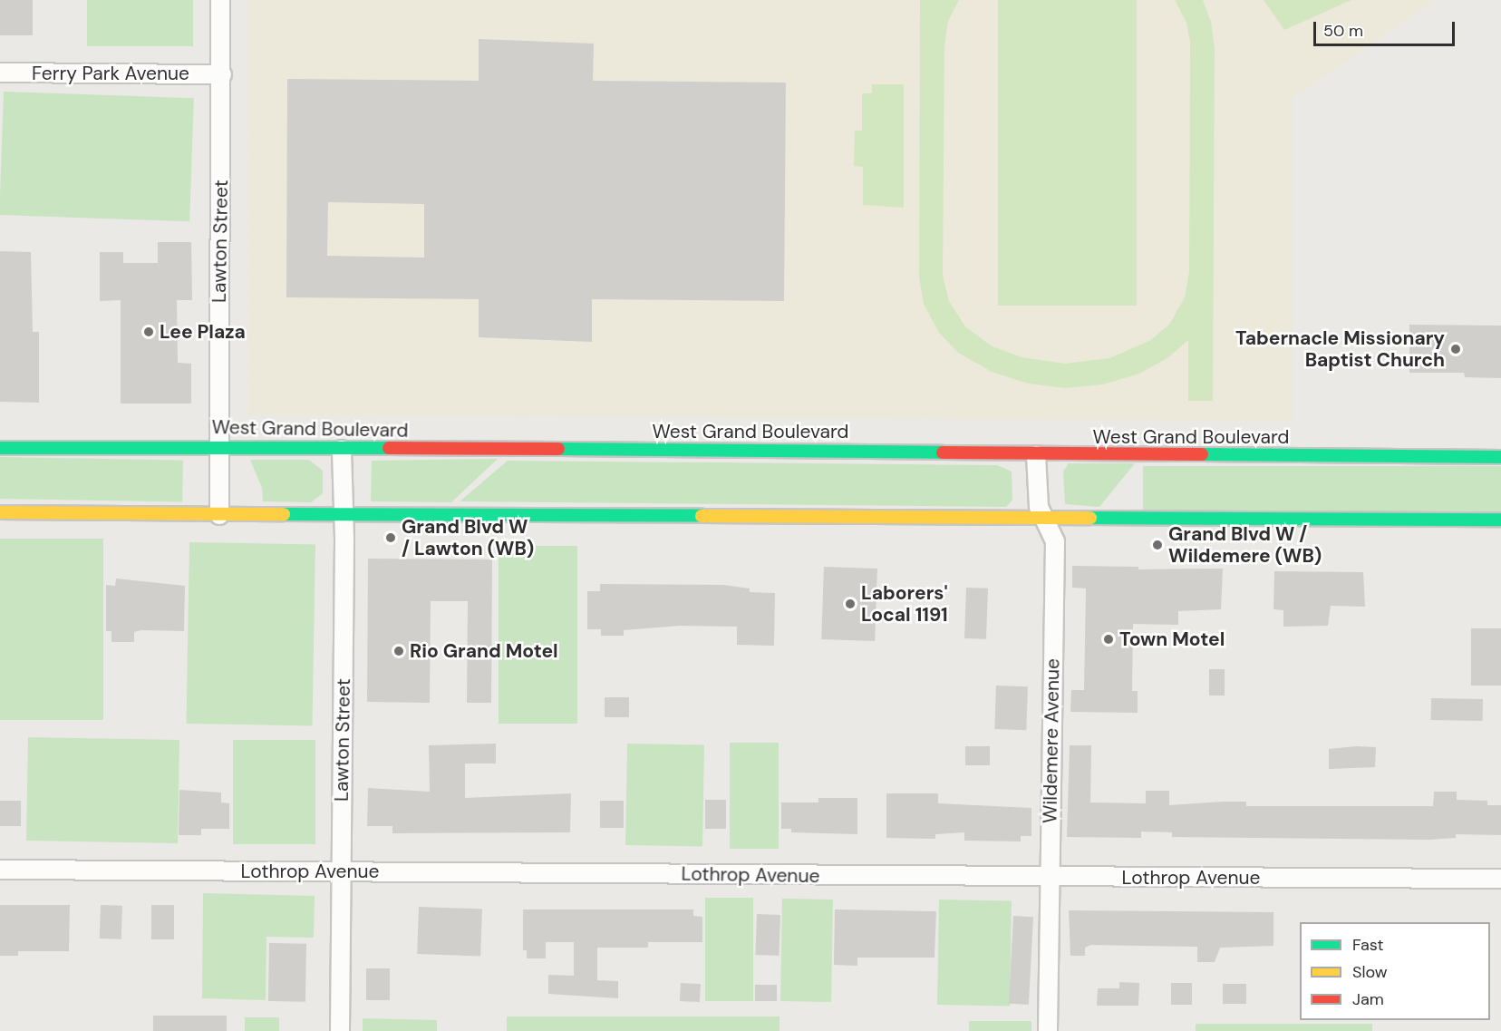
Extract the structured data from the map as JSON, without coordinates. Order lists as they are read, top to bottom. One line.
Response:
{"streets":{"main road":["West Grand Boulevard"],"street":["Ferry Park Avenue","Lawton Street","Wildemere Avenue","Lothrop Avenue"]},"crossings":[["Ferry Park Avenue","Lawton Street"],["Lawton Street","West Grand Boulevard"],["Lawton Street","Lothrop Avenue"],["West Grand Boulevard","Wildemere Avenue"],["Wildemere Avenue","Lothrop Avenue"]],"places":["Lee Plaza","Tabernacle Missionary Baptist Church","Grand Blvd W / Lawton (WB)","Grand Blvd W / Wildemere (WB)","Laborers' Local 1191","Town Motel","Rio Grand Motel"],"legend":["Fast","Slow","Jam"],"scale_bar":"50 m"}
